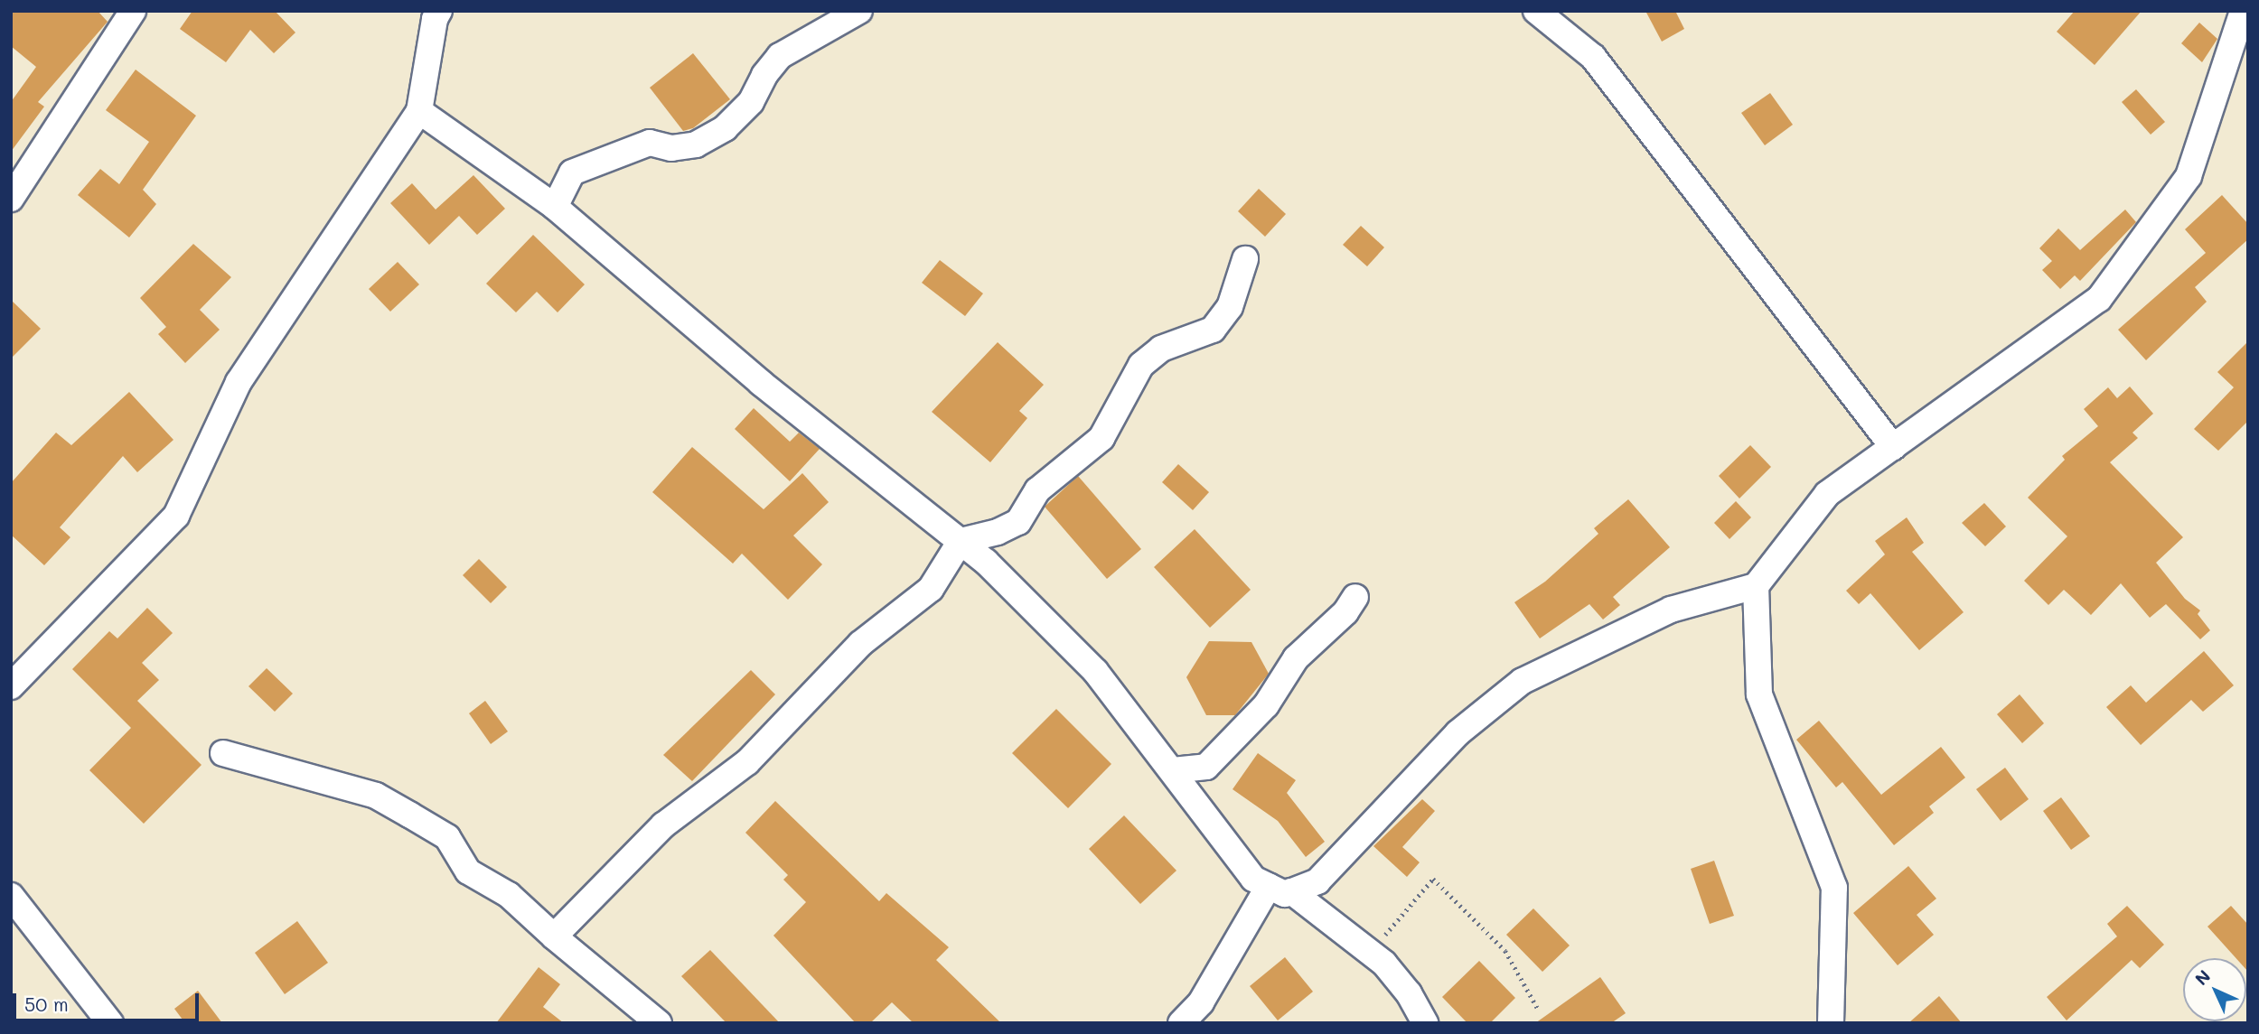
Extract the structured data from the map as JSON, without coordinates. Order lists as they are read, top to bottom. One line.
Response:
{"scale_bar":"50 m","north":"top left"}
